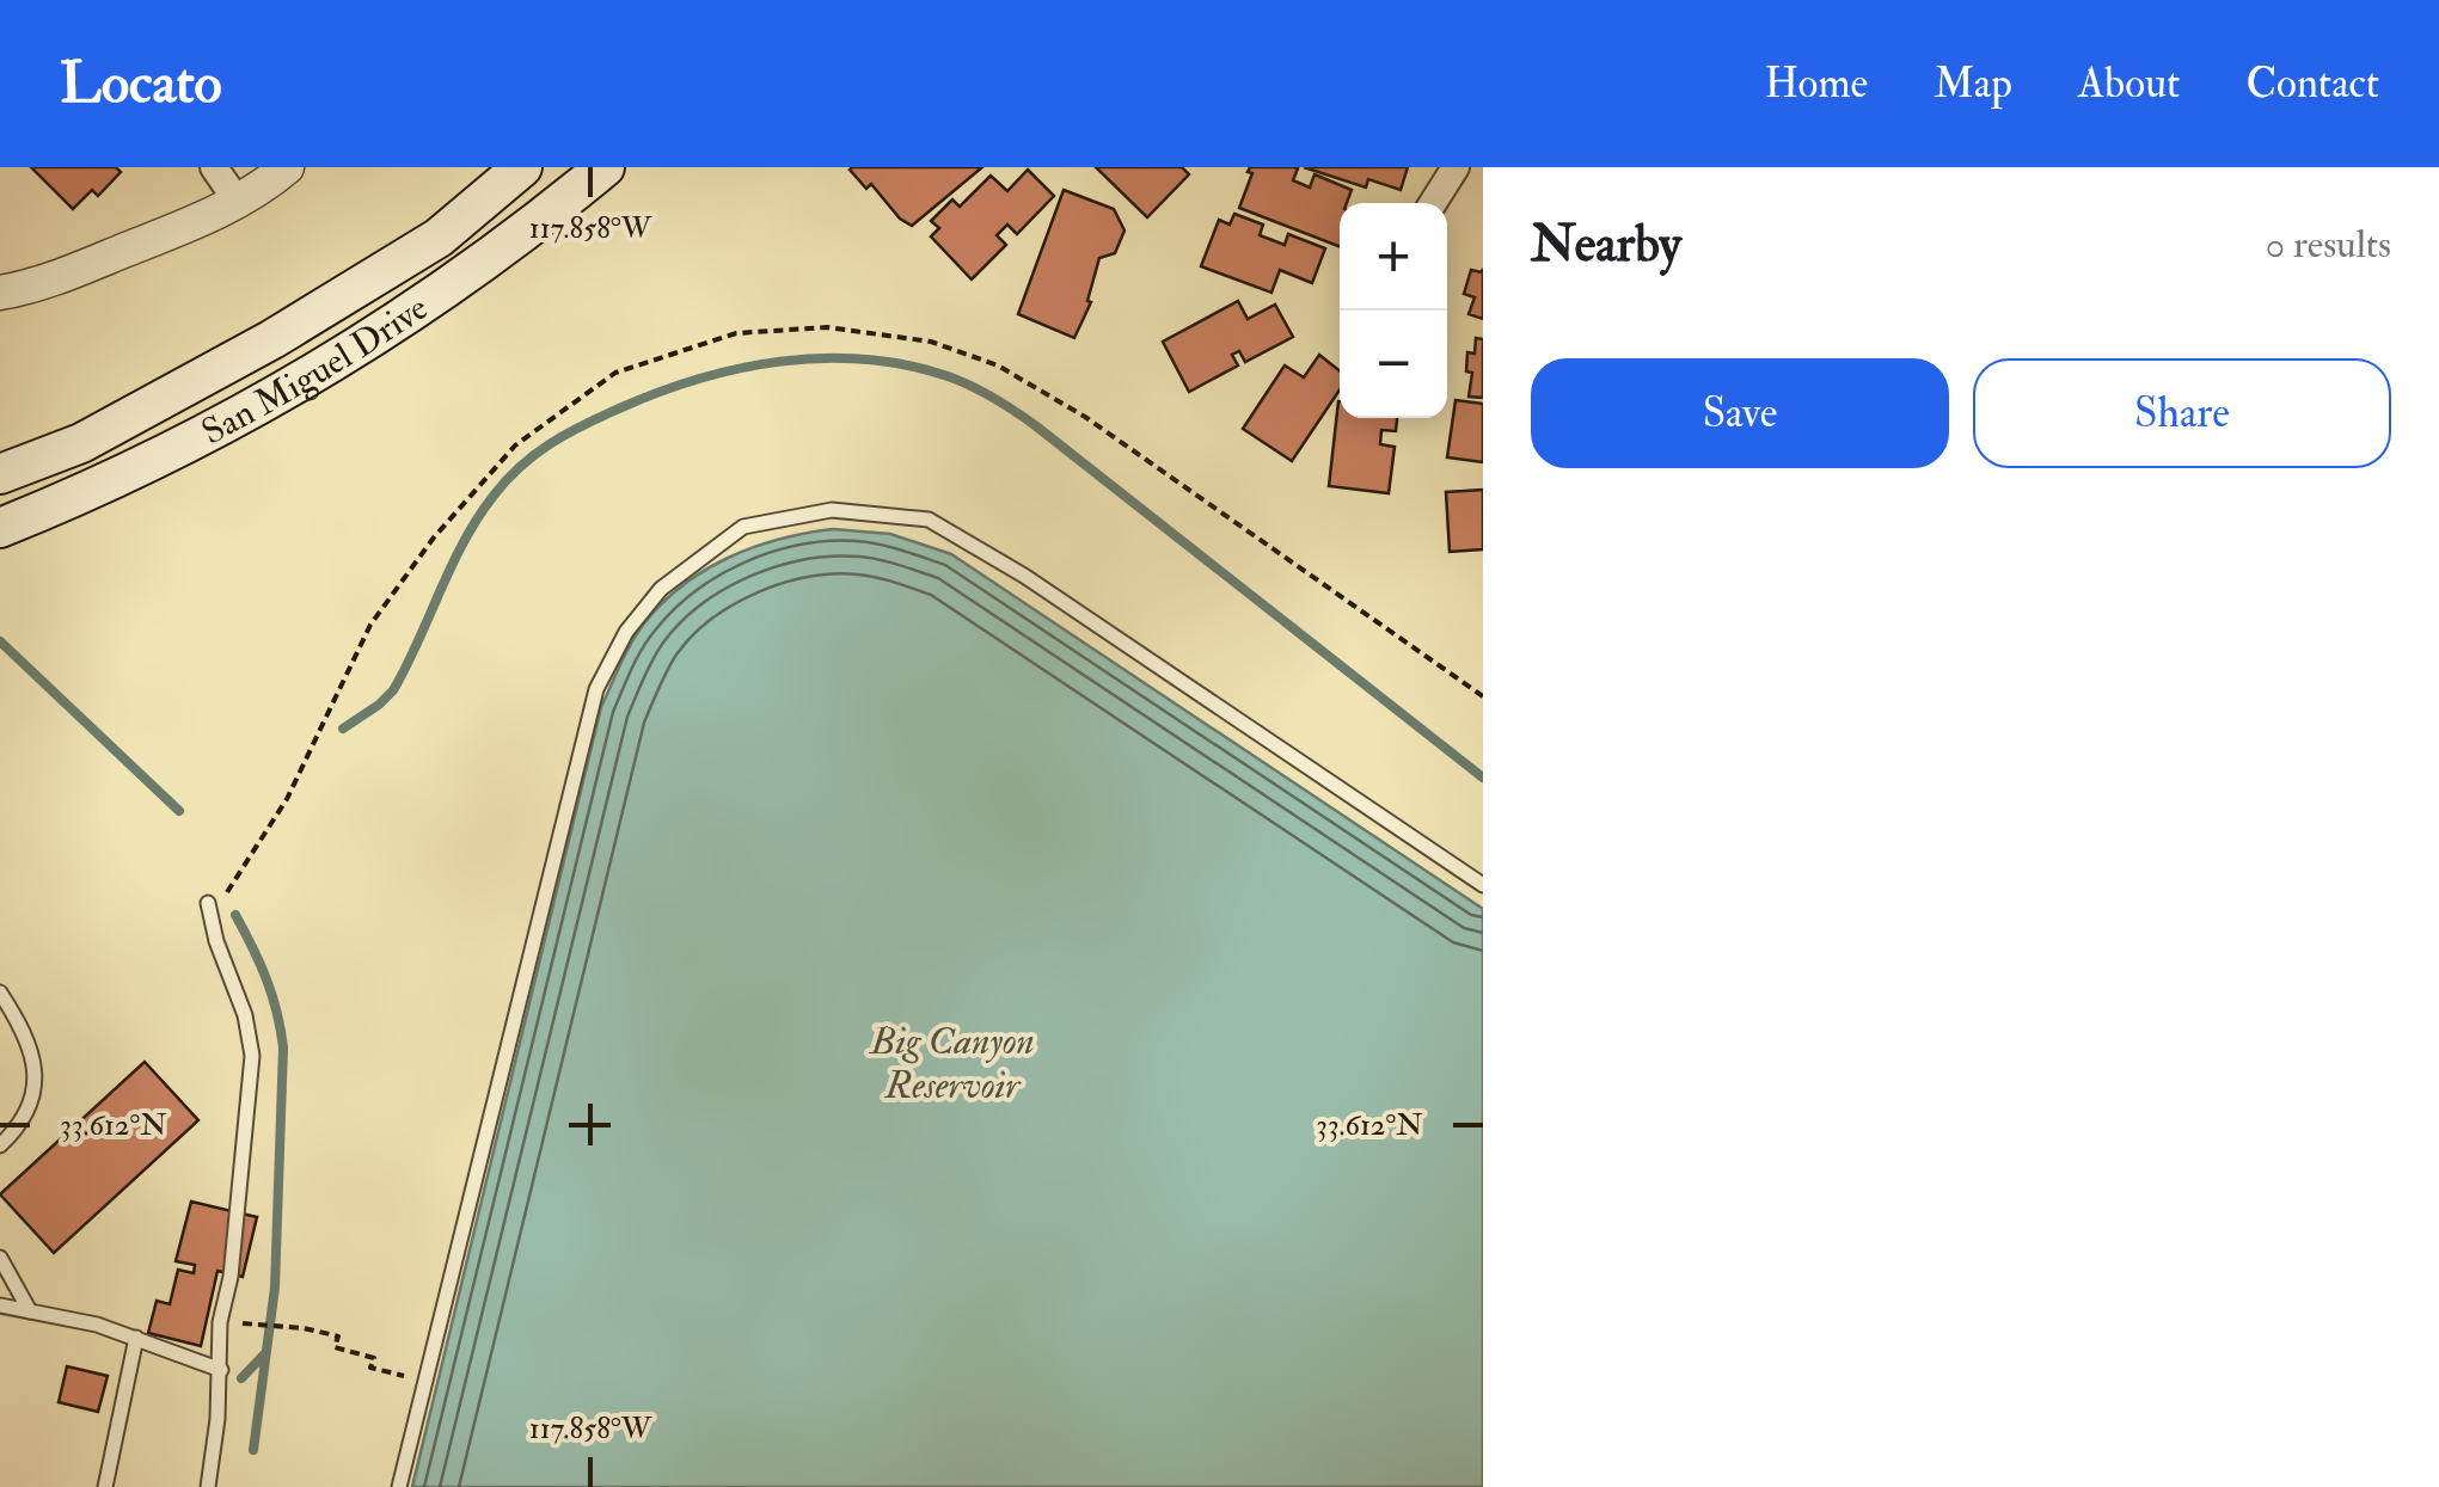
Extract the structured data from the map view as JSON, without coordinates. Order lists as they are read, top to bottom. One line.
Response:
{"streets":{"main road":["San Miguel Drive"]},"water":["Big Canyon Reservoir"],"page":{"header":"Locato","nav":["Home","Map","About","Contact"],"heading":["Nearby","0 results"],"map_buttons":["+","−"],"buttons":["Save","Share"]},"coordinates":["117.858°W","33.612°N"]}
